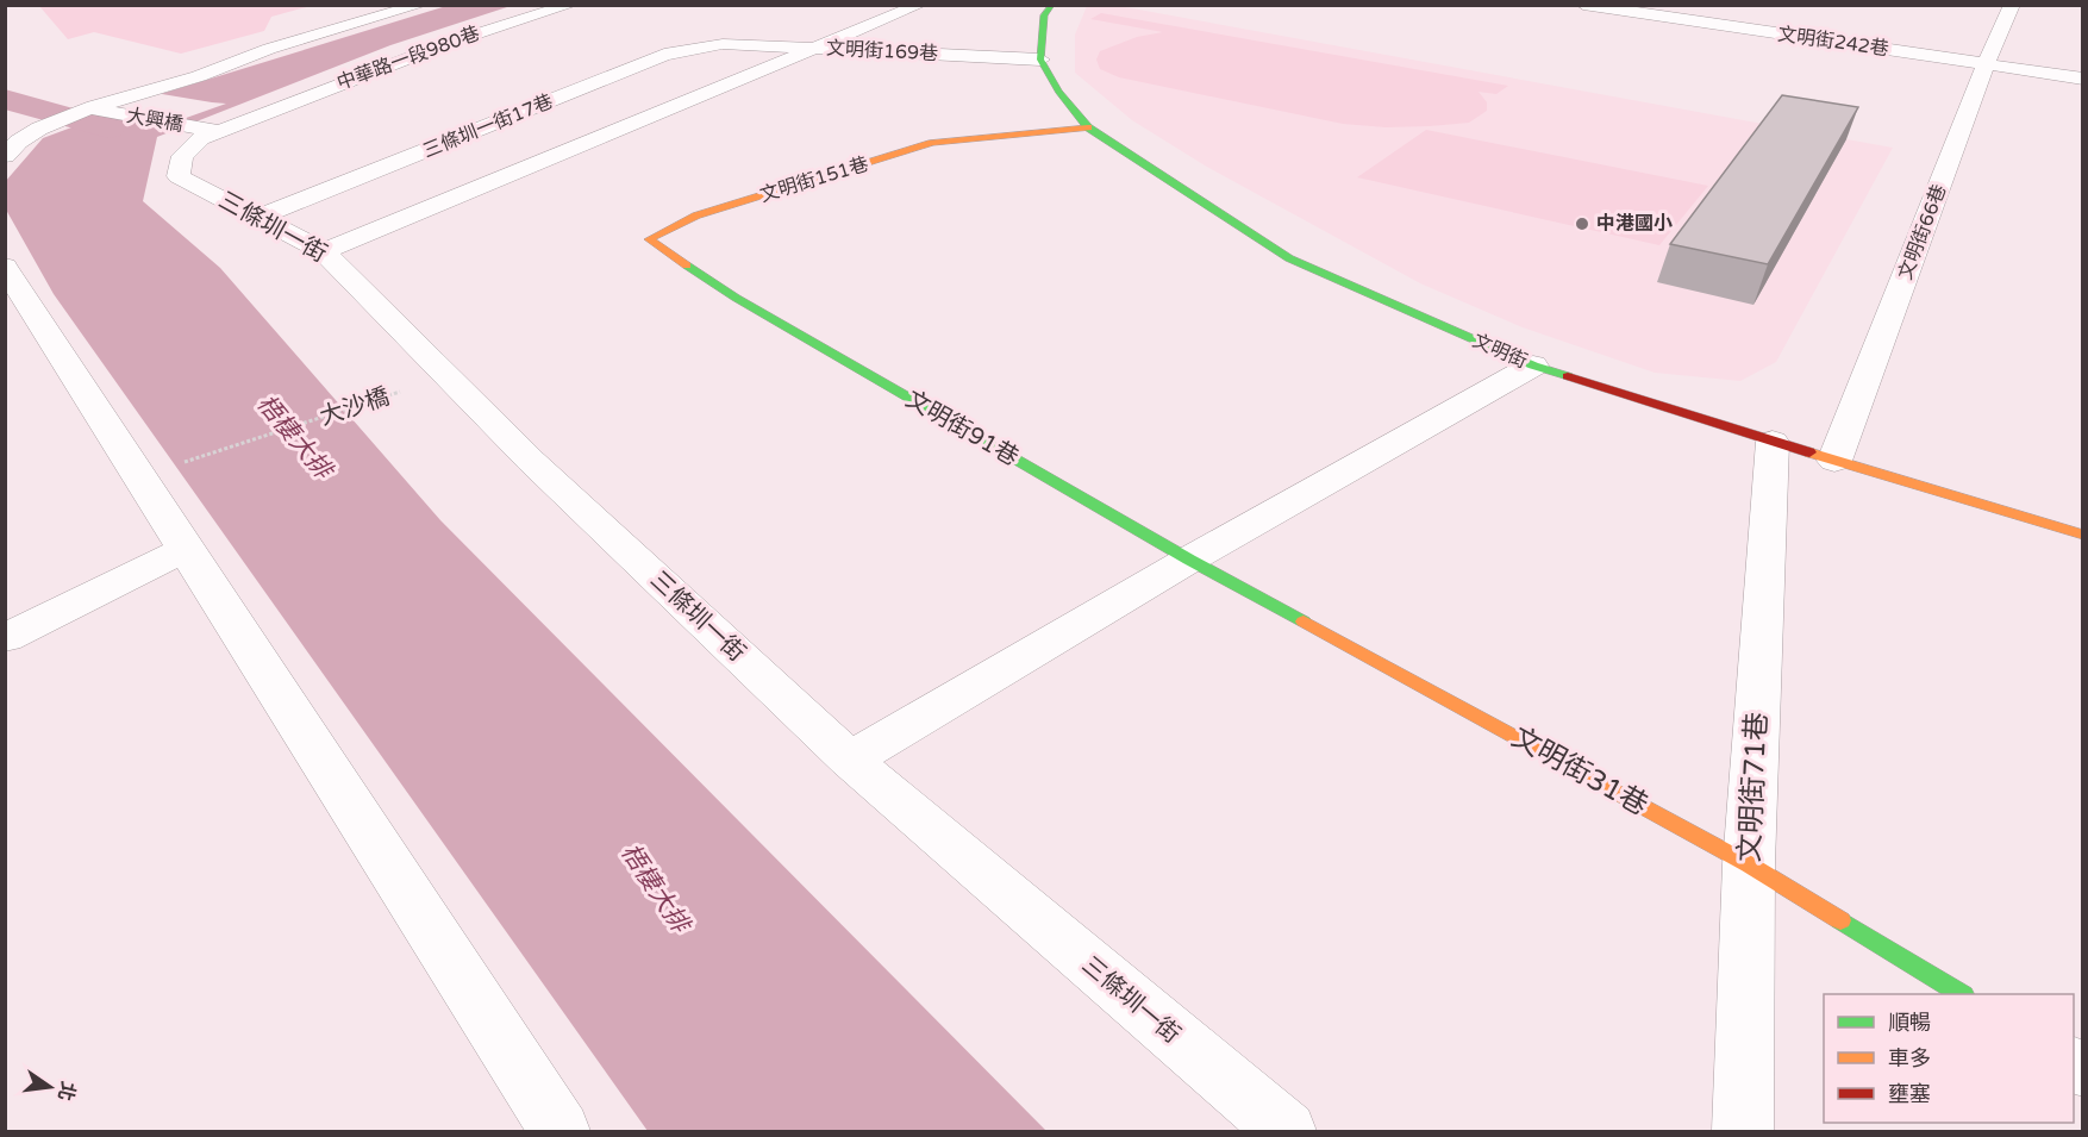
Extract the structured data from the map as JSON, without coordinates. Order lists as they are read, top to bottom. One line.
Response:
{"streets":{"street":["文明街242巷","文明街169巷","中華路一段980巷","大興橋","三條圳一街17巷","文明街151巷","三條圳一街","文明街66巷","文明街","文明街91巷","文明街31巷","文明街71巷"],"path":["大沙橋"]},"crossings":[["文明街242巷","文明街66巷"],["文明街169巷","三條圳一街17巷"],["文明街169巷","文明街"],["中華路一段980巷","大興橋"],["中華路一段980巷","三條圳一街"],["大興橋","三條圳一街"],["三條圳一街17巷","三條圳一街"],["文明街151巷","文明街"],["文明街151巷","文明街91巷"],["三條圳一街","大沙橋"],["文明街66巷","文明街"],["文明街","文明街71巷"],["文明街91巷","文明街31巷"],["文明街31巷","文明街71巷"]],"water":["梧棲大排"],"places":["中港國小"],"legend":["順暢","車多","壅塞"],"north":"right"}
